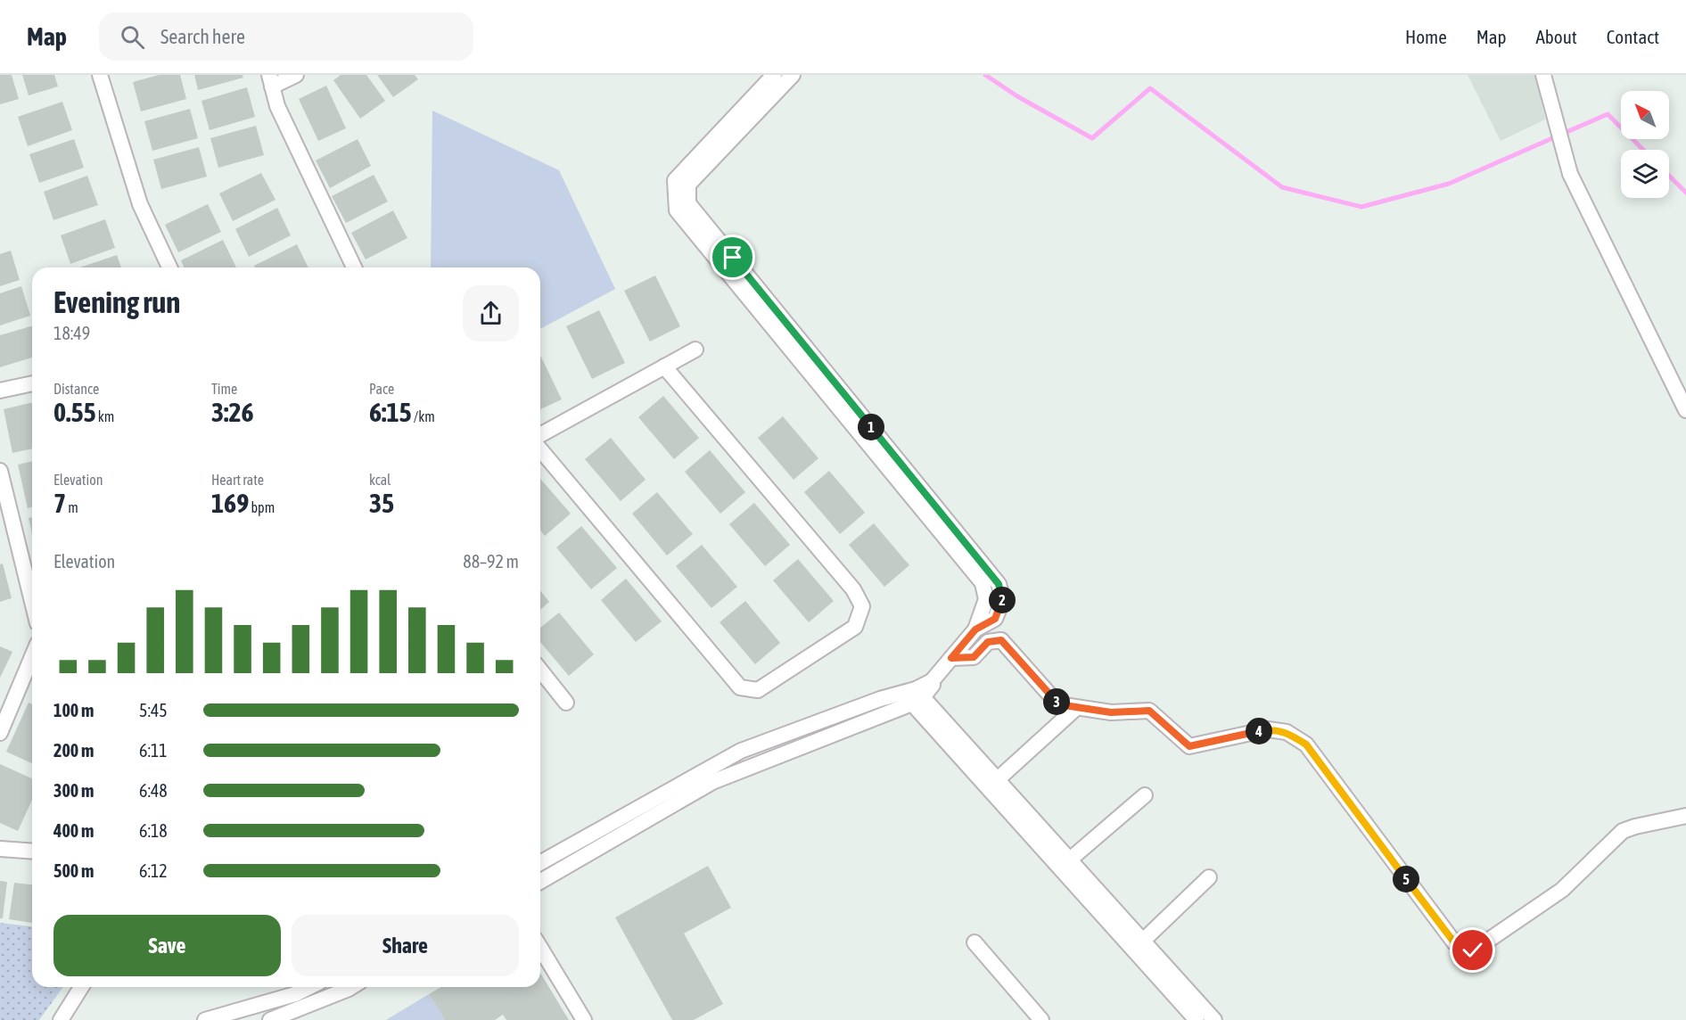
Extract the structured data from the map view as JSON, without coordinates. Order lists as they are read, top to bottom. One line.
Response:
{"north":"top left","page":{"header":"Map","search":"Search here","nav":["Home","Map","About","Contact"],"heading":["Evening run","18:49"],"stats":[["Distance","0.55 km"],["Time","3:26"],["Pace","6:15 /km"],["Elevation","7 m"],["Heart rate","169 bpm"],["kcal","35"]],"pins":["1","2","3","4","5"],"chart":["Elevation","88–92 m"],"list":[{"name":"100 m","note":"5:45"},{"name":"200 m","note":"6:11"},{"name":"300 m","note":"6:48"},{"name":"400 m","note":"6:18"},{"name":"500 m","note":"6:12"}],"buttons":["Save","Share"]}}
